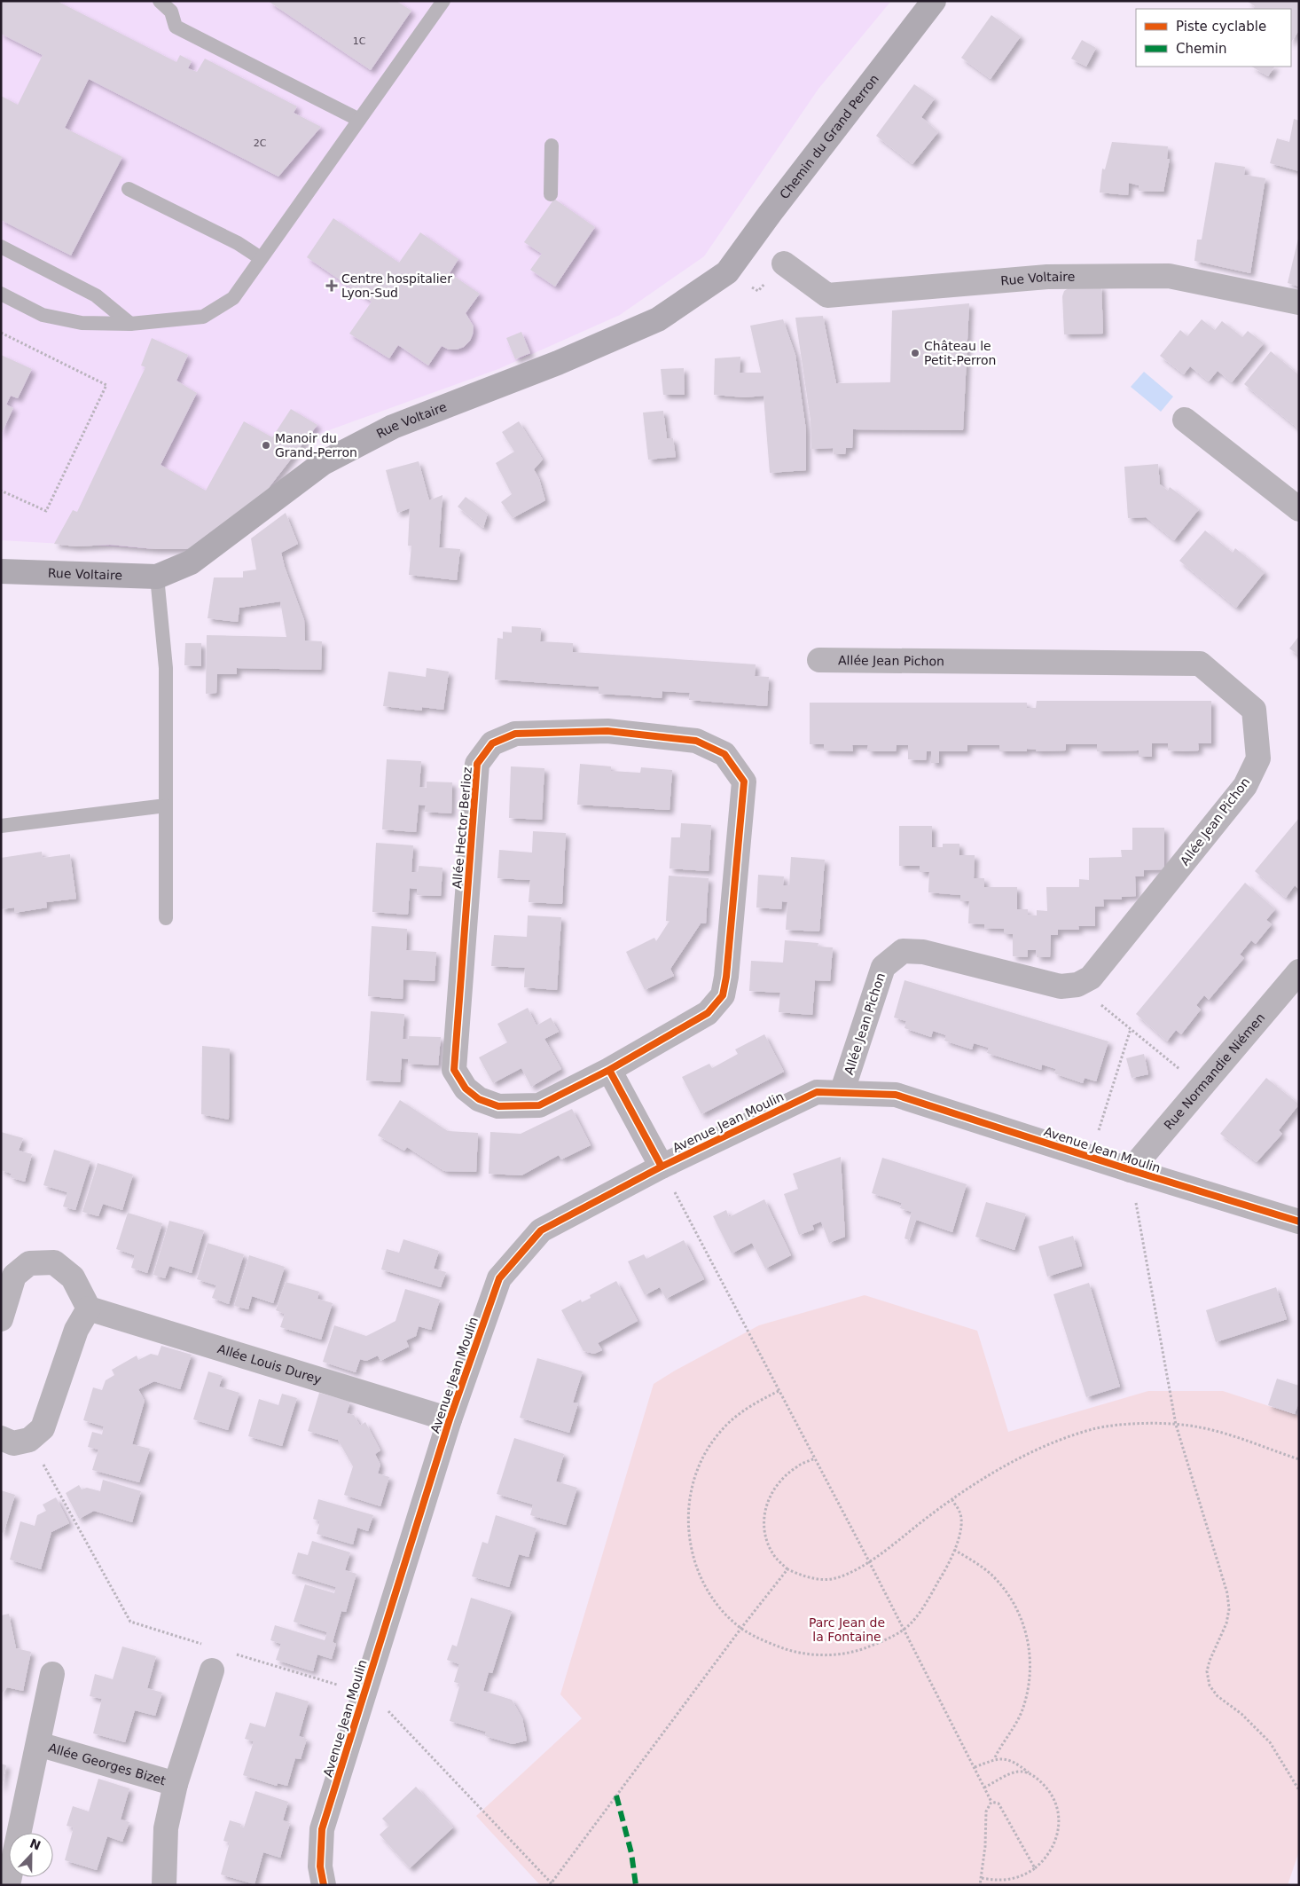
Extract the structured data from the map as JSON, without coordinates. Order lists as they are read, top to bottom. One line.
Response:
{"streets":{"street":["Chemin du Grand Perron","Rue Voltaire","Allée Jean Pichon","Allée Hector Berlioz","Rue Normandie Niémen","Avenue Jean Moulin","Allée Louis Durey","Allée Georges Bizet"]},"crossings":[["Chemin du Grand Perron","Rue Voltaire"],["Allée Jean Pichon","Avenue Jean Moulin"],["Rue Normandie Niémen","Avenue Jean Moulin"],["Avenue Jean Moulin","Allée Louis Durey"]],"parks":["Parc Jean de la Fontaine"],"places":{"health":["Centre hospitalier Lyon-Sud"],"other":["Château le Petit-Perron","Manoir du Grand-Perron"]},"house_numbers":["1C","2C"],"legend":["Piste cyclable","Chemin"],"north":"top"}
